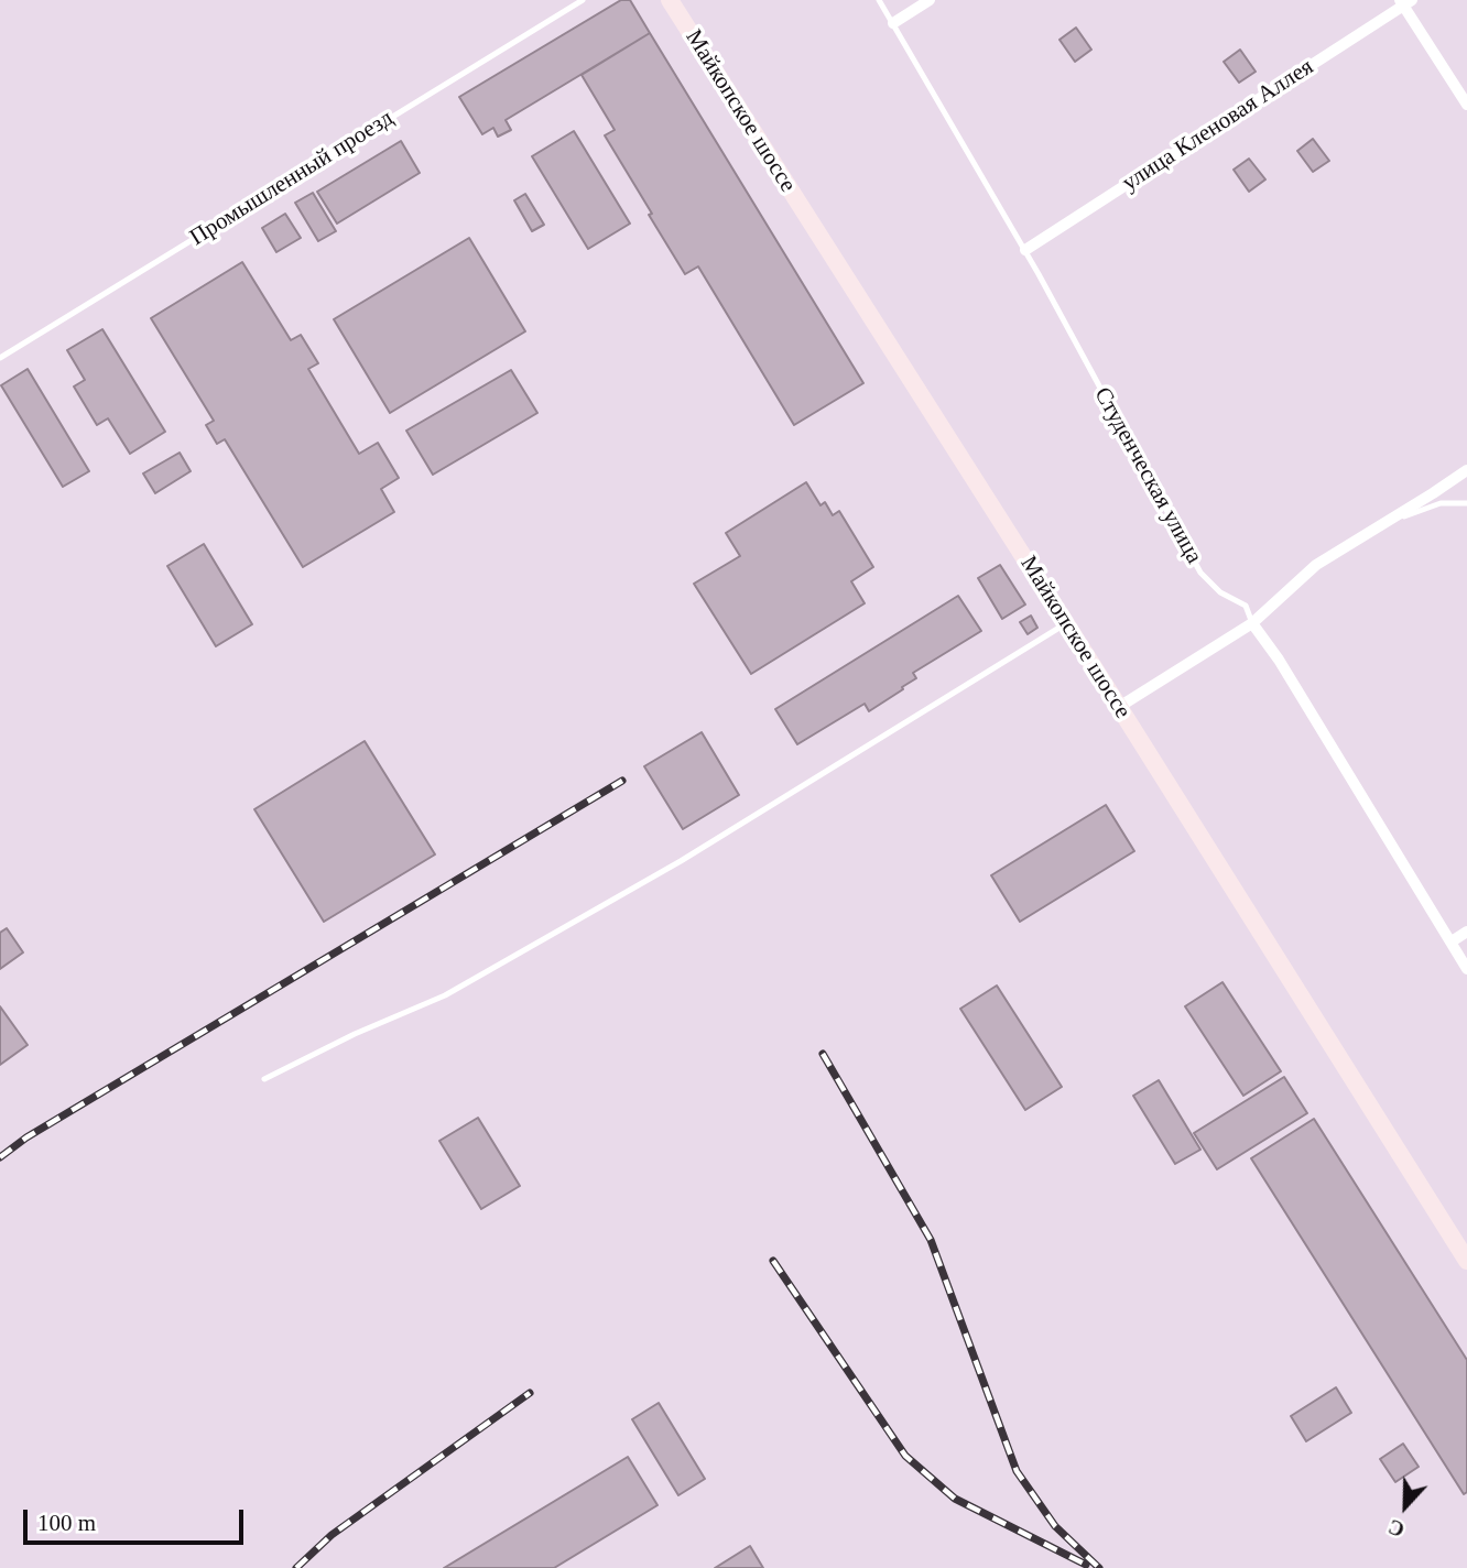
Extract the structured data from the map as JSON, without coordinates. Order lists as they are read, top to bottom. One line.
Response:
{"streets":{"street":["Майкопское шоссе","улица Кленовая Аллея","Студенческая улица"],"lane":["Промышленный проезд"]},"crossings":[["улица Кленовая Аллея","Студенческая улица"]],"scale_bar":"100 m","north":"bottom"}
